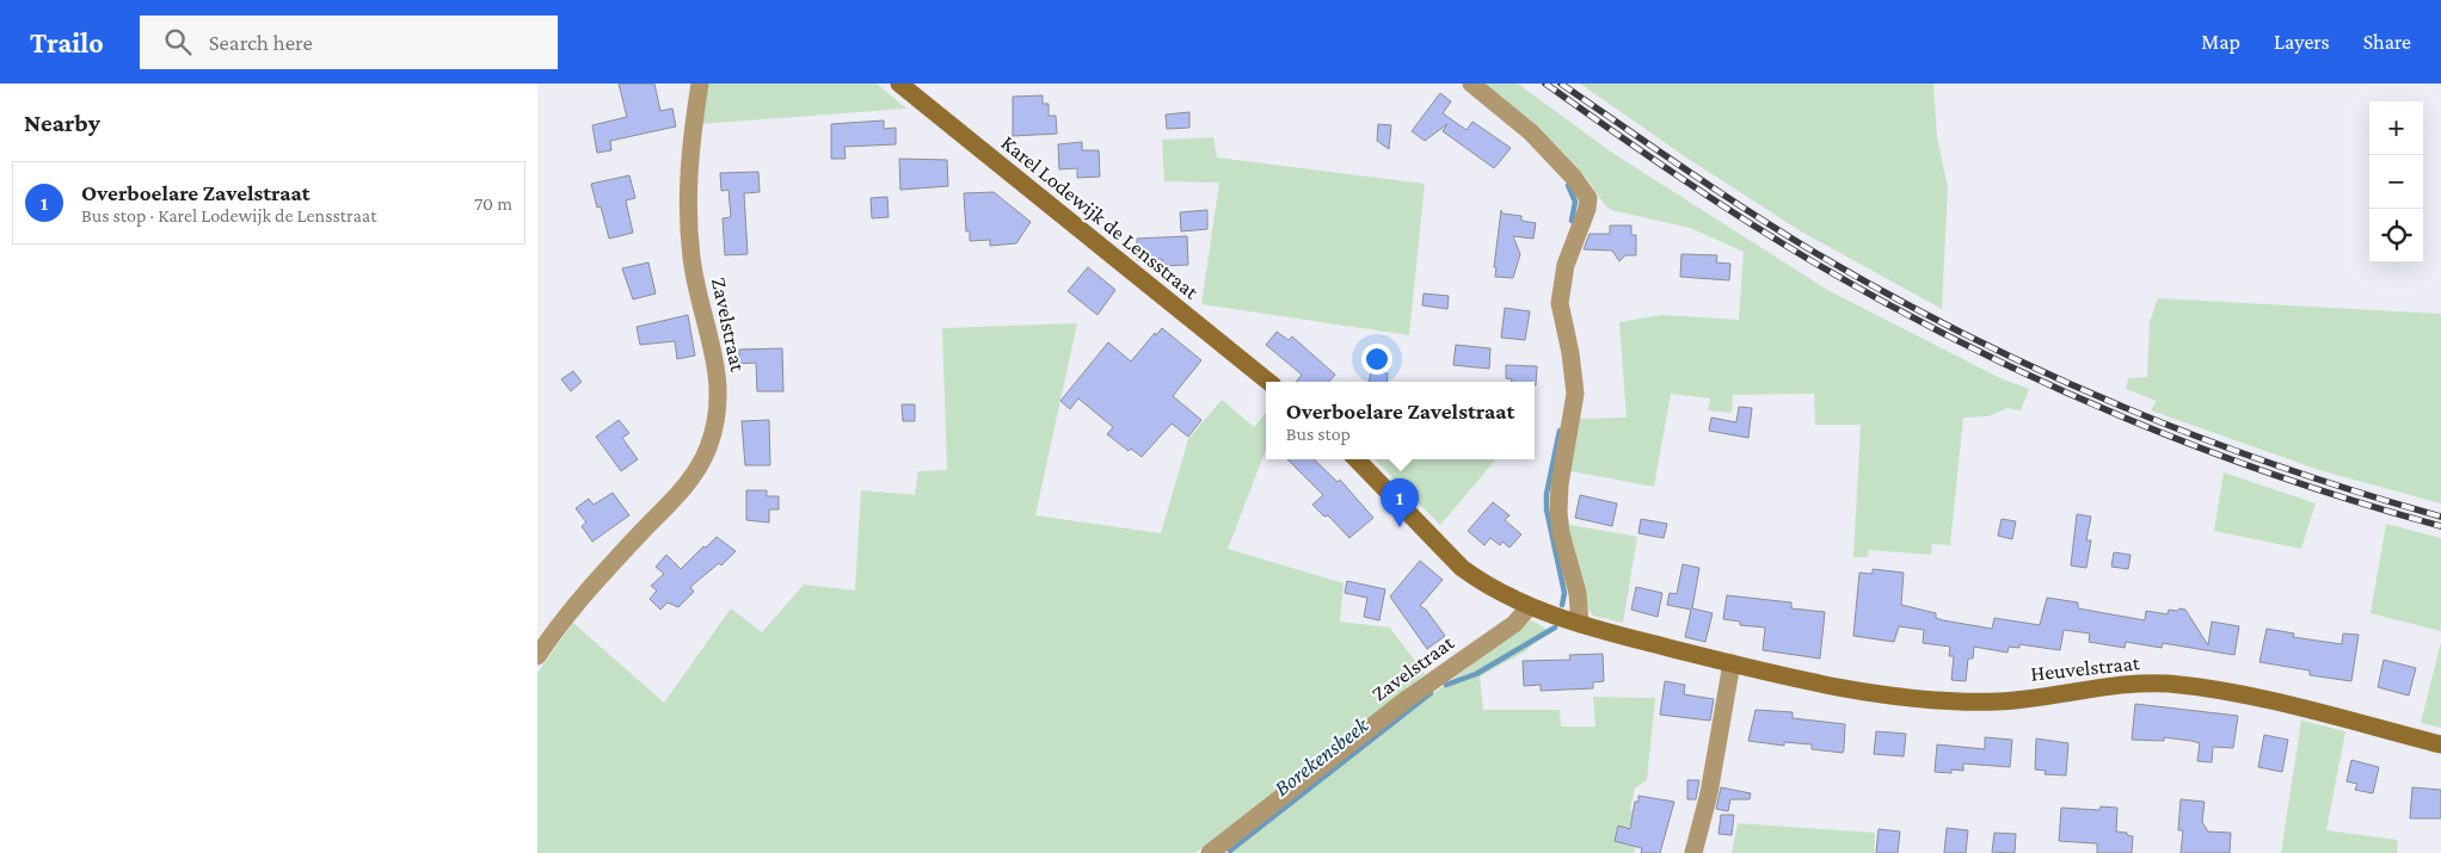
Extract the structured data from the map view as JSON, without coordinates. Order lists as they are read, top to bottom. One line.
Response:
{"streets":{"street":["Karel Lodewijk de Lensstraat","Zavelstraat","Heuvelstraat"]},"crossings":[["Zavelstraat","Heuvelstraat"]],"water":["Borekensbeek"],"page":{"header":"Trailo","search":"Search here","nav":["Map","Layers","Share"],"heading":"Nearby","map_buttons":["+","−"],"list":[{"mark":"1","name":"Overboelare Zavelstraat","note":"Bus stop · Karel Lodewijk de Lensstraat","value":"70 m"}],"popup":["Overboelare Zavelstraat","Bus stop"],"pins":"1"}}
